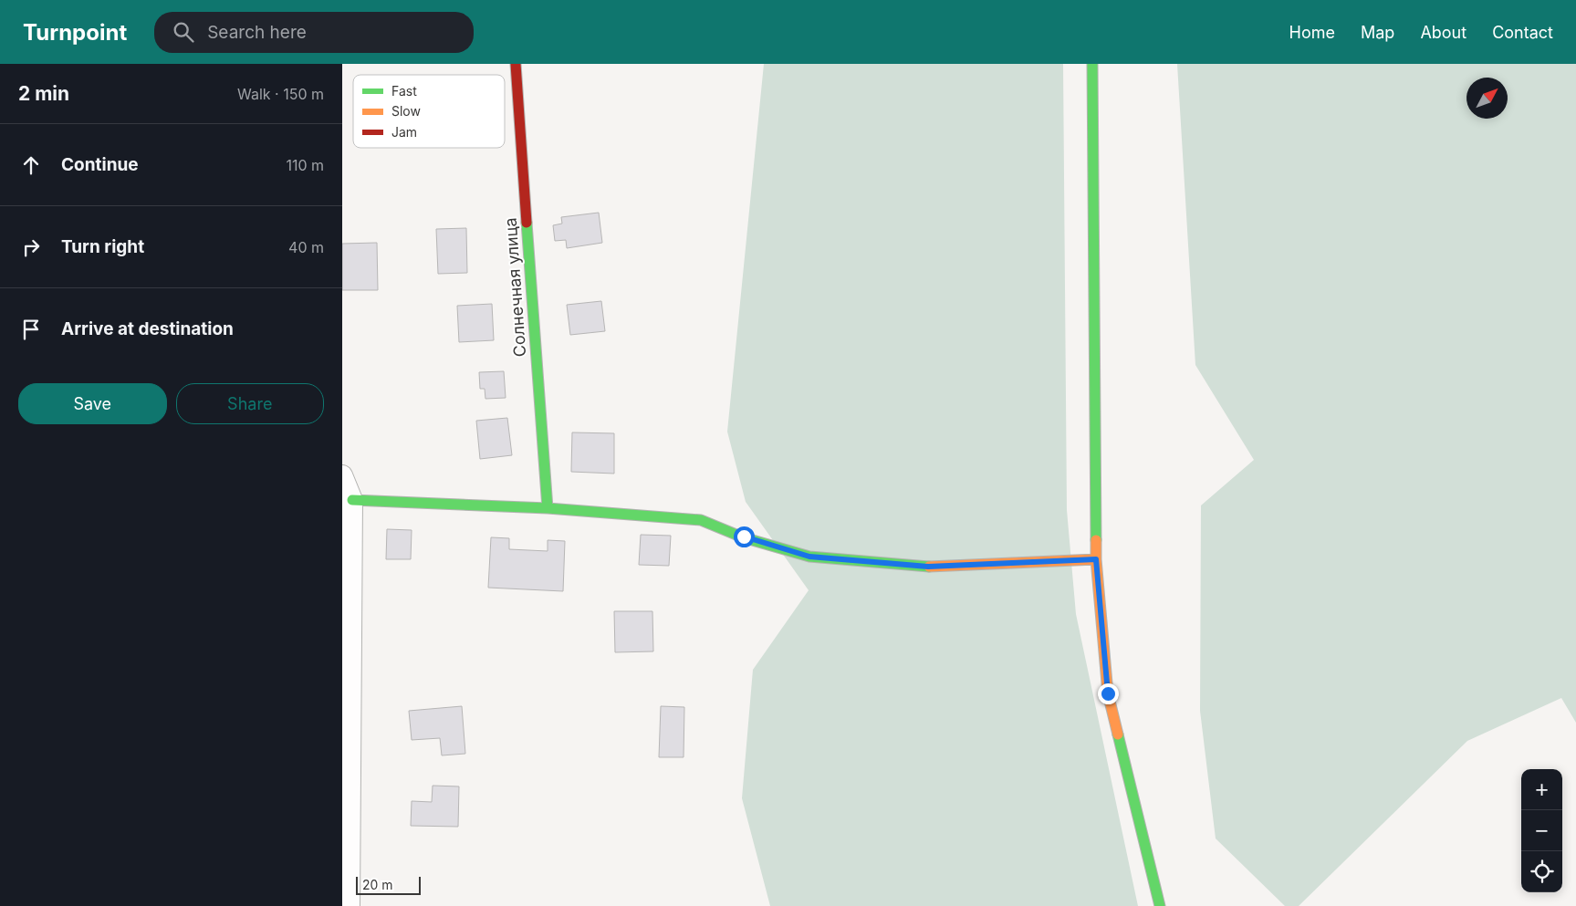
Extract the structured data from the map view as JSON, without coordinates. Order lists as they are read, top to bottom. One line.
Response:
{"streets":{"street":["Солнечная улица"]},"legend":["Fast","Slow","Jam"],"scale_bar":"20 m","north":"top right","page":{"header":"Turnpoint","search":"Search here","nav":["Home","Map","About","Contact"],"heading":["2 min","Walk · 150 m"],"list":[["Continue","110 m"],["Turn right","40 m"],"Arrive at destination"],"buttons":["Save","Share"],"map_buttons":["+","−"],"scale":"20 m"}}
